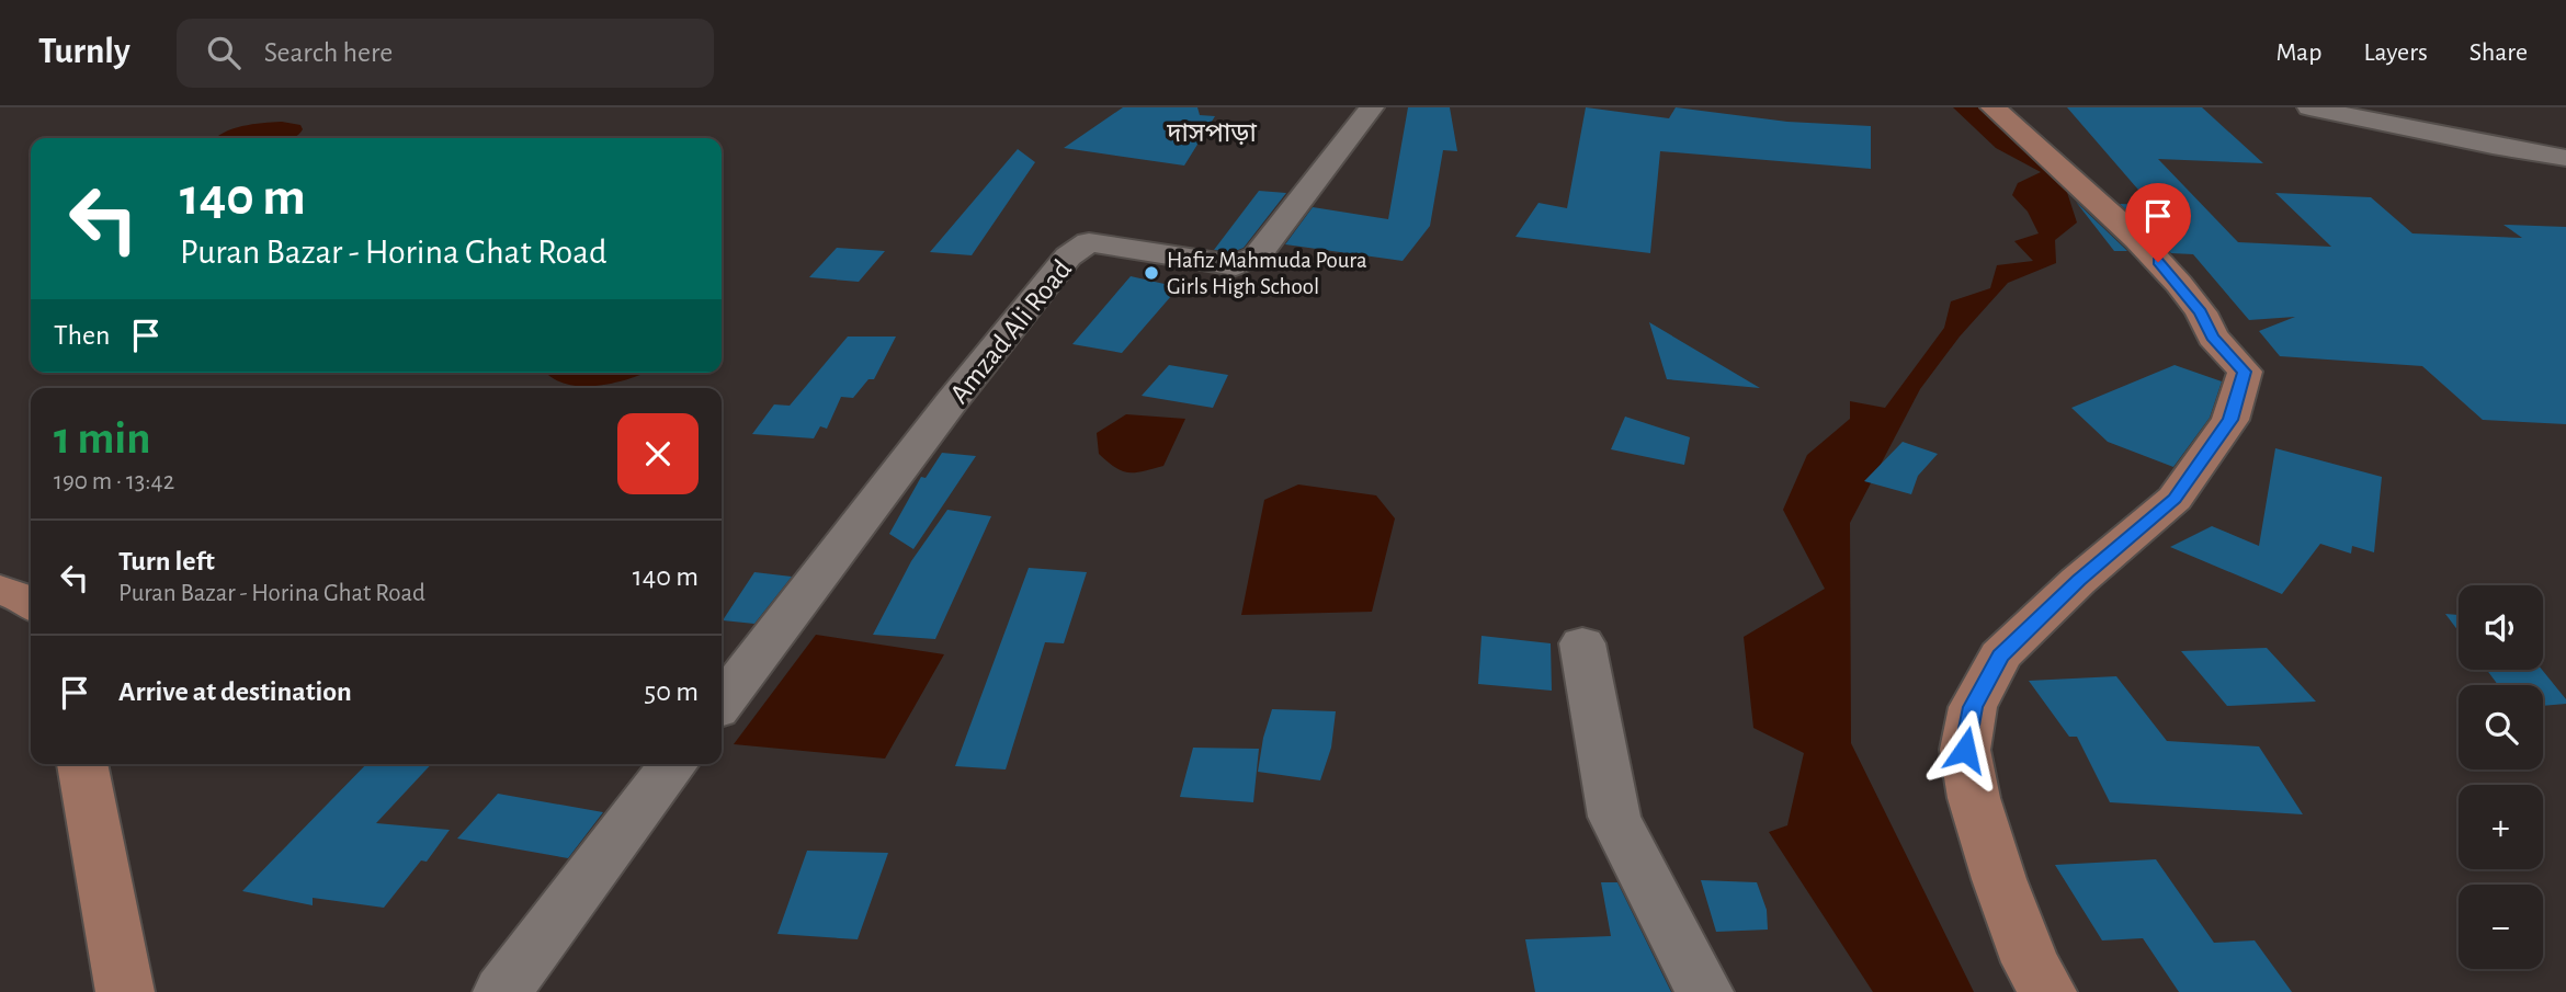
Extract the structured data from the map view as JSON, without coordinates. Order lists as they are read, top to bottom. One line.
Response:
{"streets":{"street":["Amzad Ali Road"]},"districts":["দাসপাড়া"],"places":["Hafiz Mahmuda Poura Girls High School"],"page":{"header":"Turnly","search":"Search here","nav":["Map","Layers","Share"],"turn":["140 m","Puran Bazar - Horina Ghat Road"],"then":"Then","heading":["1 min","190 m · 13:42"],"list":[{"name":"Turn left","note":"Puran Bazar - Horina Ghat Road","value":"140 m"},{"name":"Arrive at destination","value":"50 m"}],"map_buttons":["+","−"]}}
